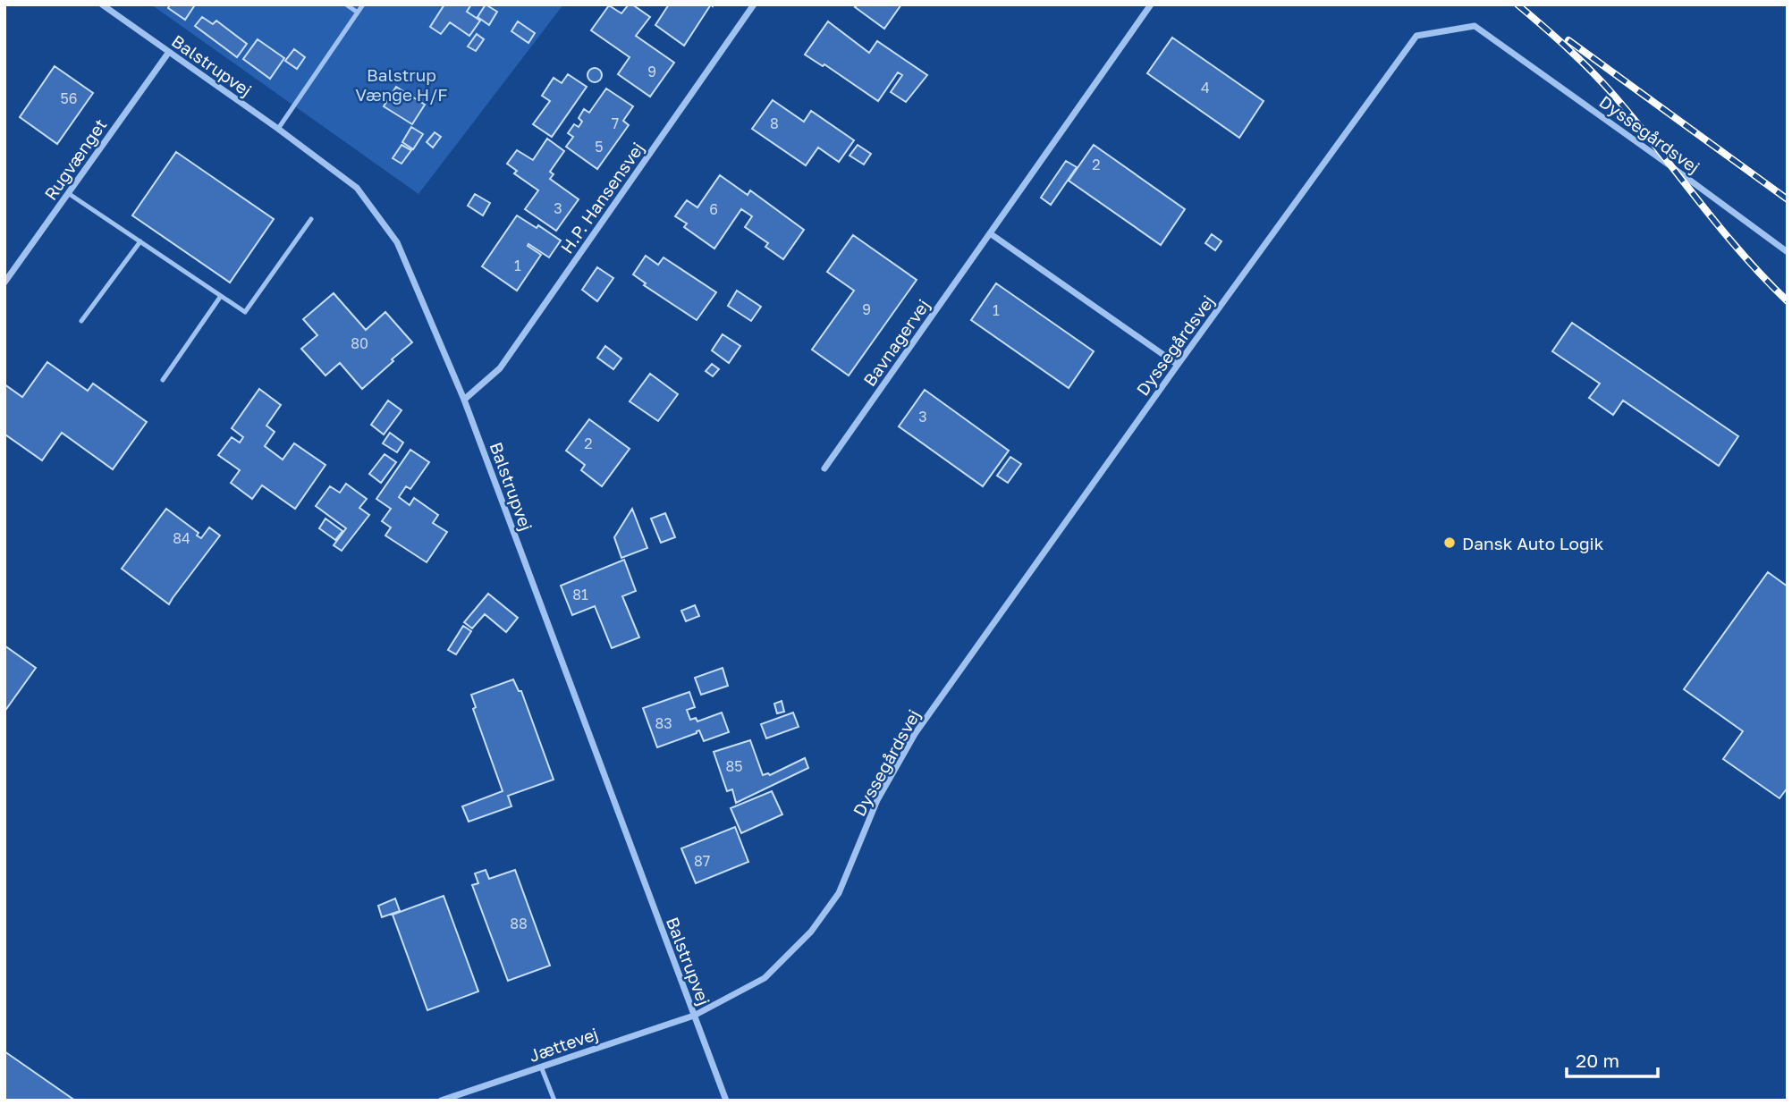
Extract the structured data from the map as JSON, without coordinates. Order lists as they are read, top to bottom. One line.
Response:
{"streets":{"street":["Balstrupvej","Dyssegårdsvej","Rugvænget","H.P. Hansensvej","Bavnagervej","Jættevej"]},"crossings":[["Balstrupvej","Dyssegårdsvej"],["Balstrupvej","Rugvænget"],["Balstrupvej","H.P. Hansensvej"],["Balstrupvej","Jættevej"],["Dyssegårdsvej","Jættevej"]],"parks":["Balstrup Vænge H/F"],"places":["Dansk Auto Logik"],"house_numbers":["9","4","56","7","8","5","2","3","6","1","9","1","80","3","2","84","81","83","85","87","88"],"scale_bar":"20 m"}
